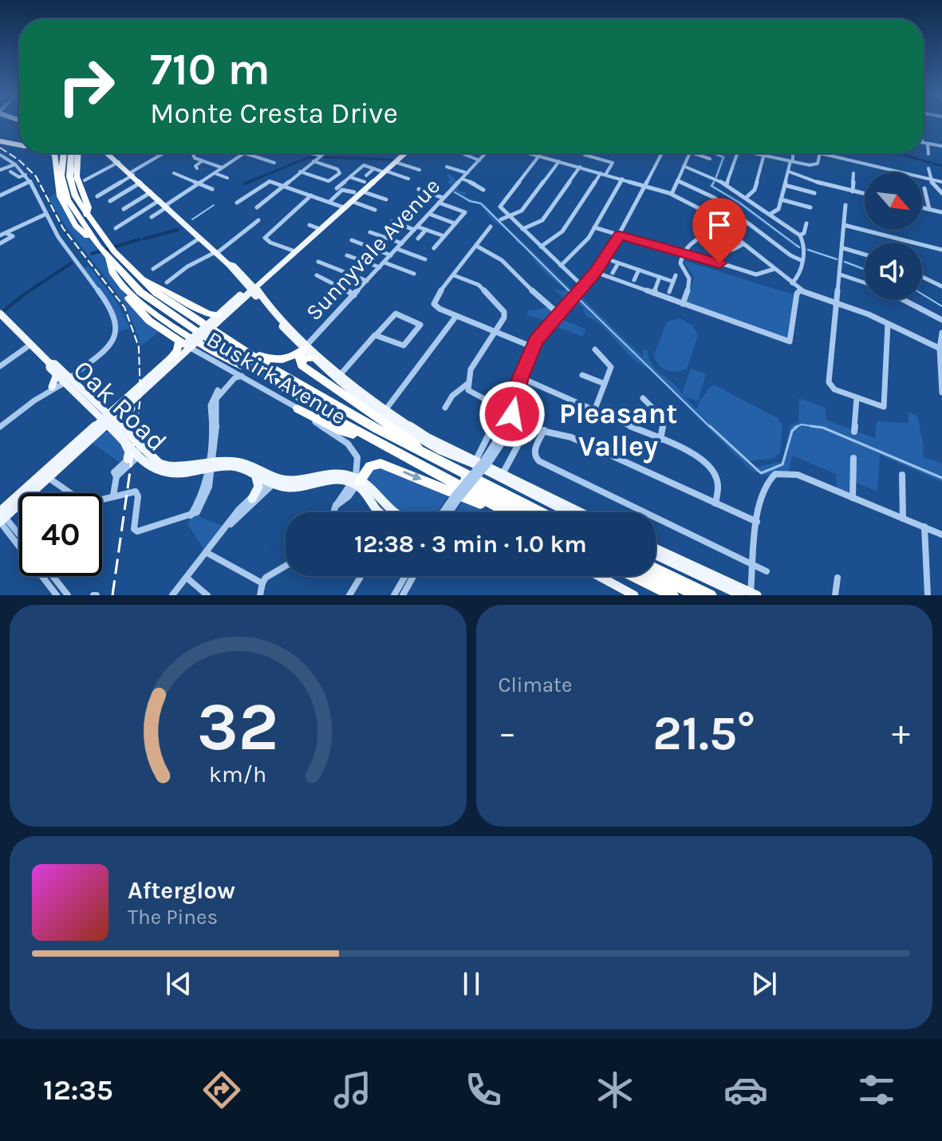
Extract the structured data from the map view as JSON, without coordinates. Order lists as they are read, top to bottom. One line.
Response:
{"streets":{"main road":["Oak Road"],"street":["Sunnyvale Avenue","Buskirk Avenue"]},"crossings":[["Buskirk Avenue","Oak Road"]],"districts":["Pleasant Valley"],"north":"bottom right","page":{"turn":["710 m","Monte Cresta Drive"],"limit":"40","trip":"12:38 · 3 min · 1.0 km","tile":"Climate","heat":["−","21.5°","+"],"song":["Afterglow","The Pines"],"tabs":"12:35","gauge":["32","km/h"]}}
